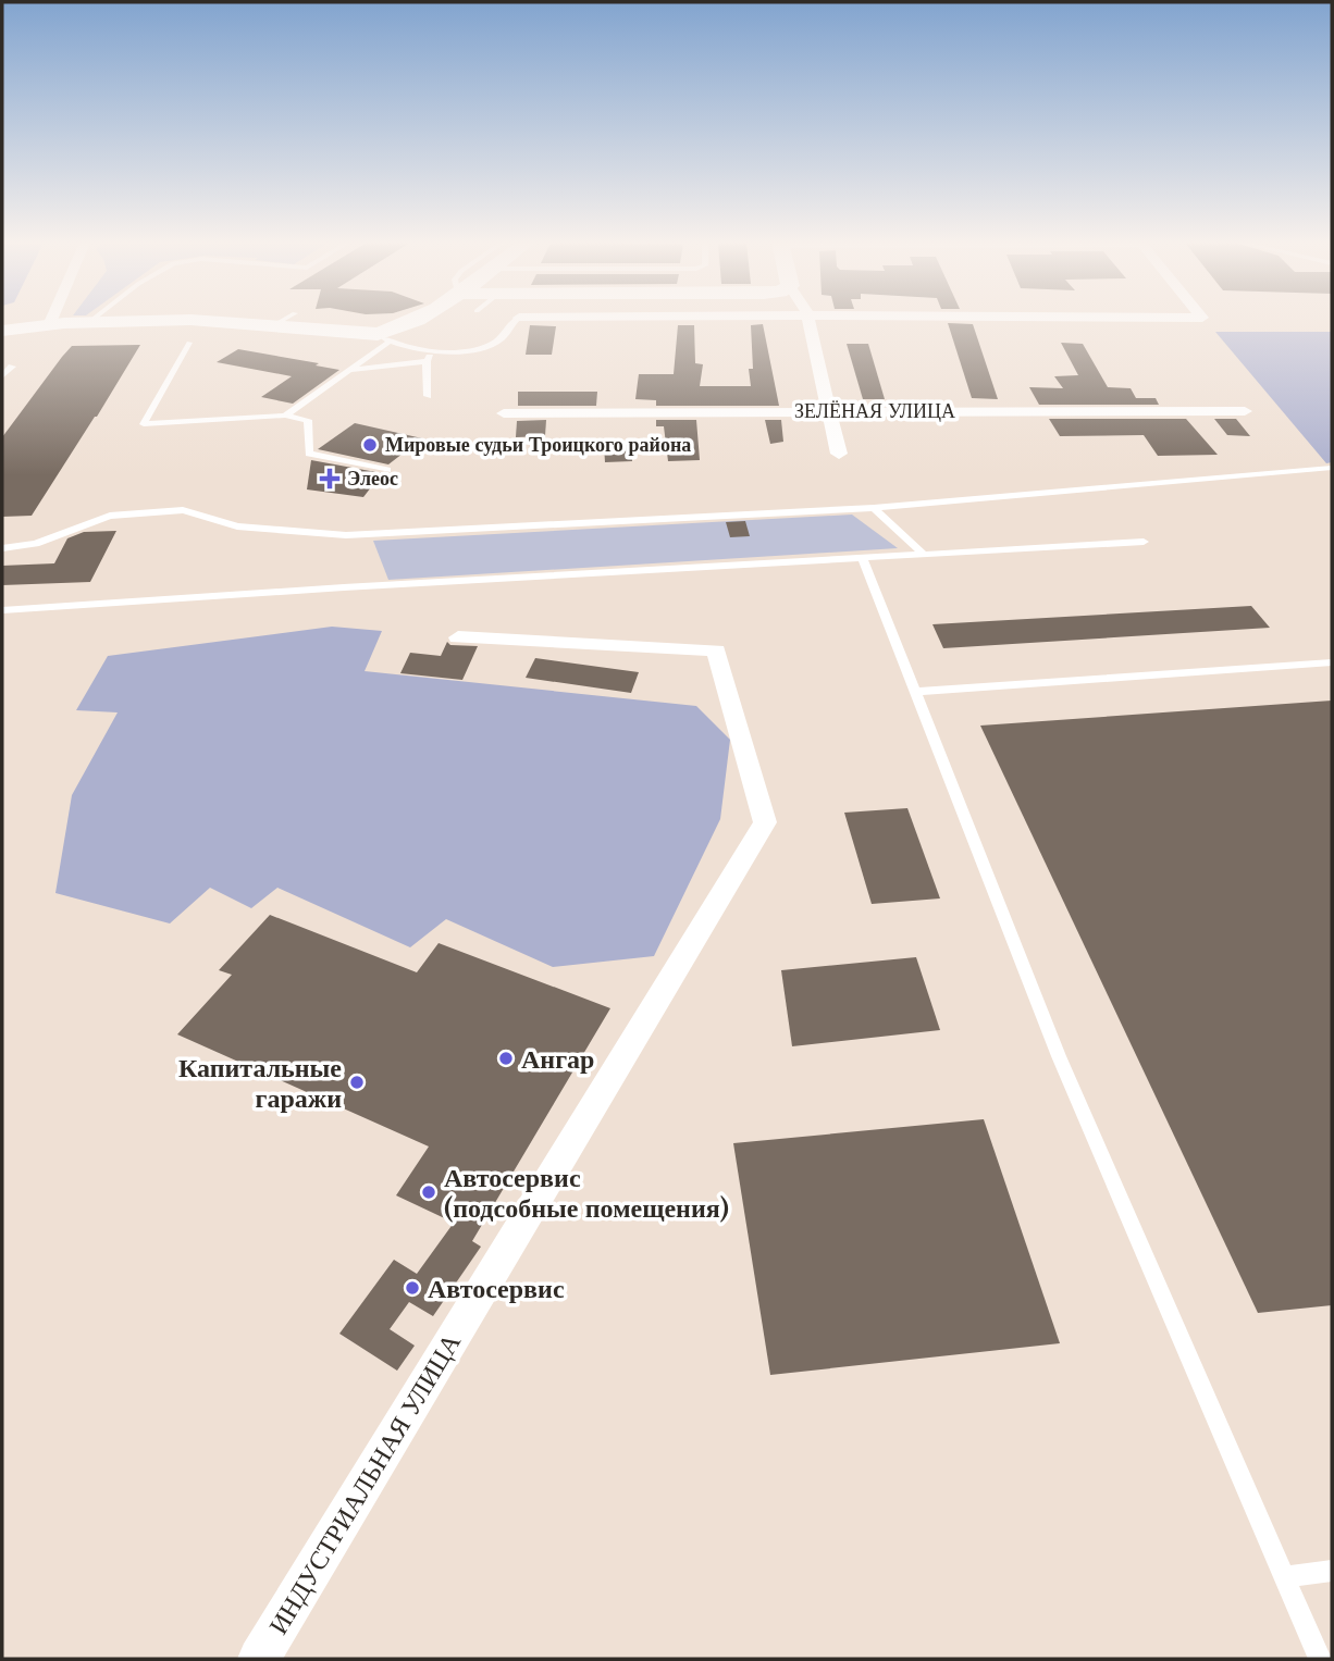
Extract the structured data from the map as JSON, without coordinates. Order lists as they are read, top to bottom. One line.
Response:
{"streets":{"street":["ЗЕЛЁНАЯ УЛИЦА","ИНДУСТРИАЛЬНАЯ УЛИЦА"]},"places":{"other":["Мировые судьи Троицкого района","Ангар","Капитальные гаражи","Автосервис (подсобные помещения)","Автосервис"],"health":["Элеос"]}}
